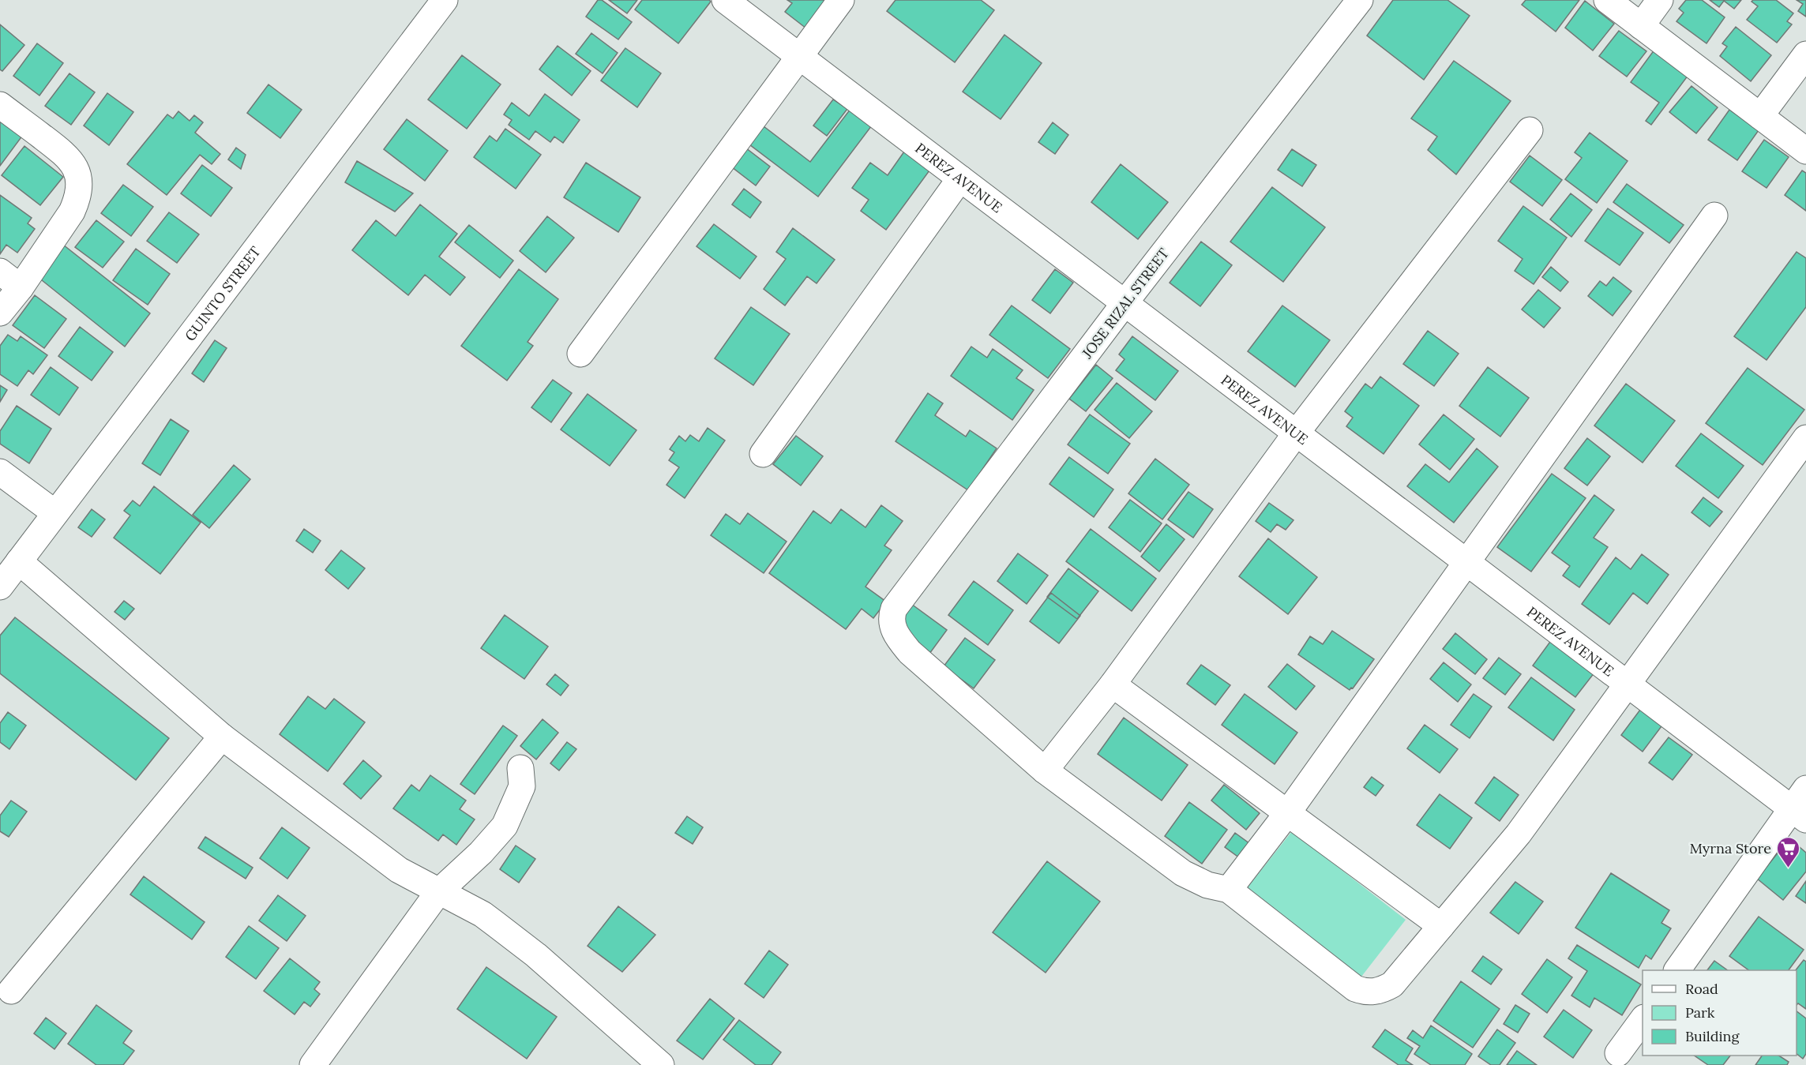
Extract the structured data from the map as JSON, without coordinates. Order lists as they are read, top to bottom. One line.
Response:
{"streets":{"street":["PEREZ AVENUE","GUINTO STREET","JOSE RIZAL STREET"]},"crossings":[["PEREZ AVENUE","JOSE RIZAL STREET"]],"places":{"supermarket":["Myrna Store"]},"legend":["Road","Park","Building"]}
